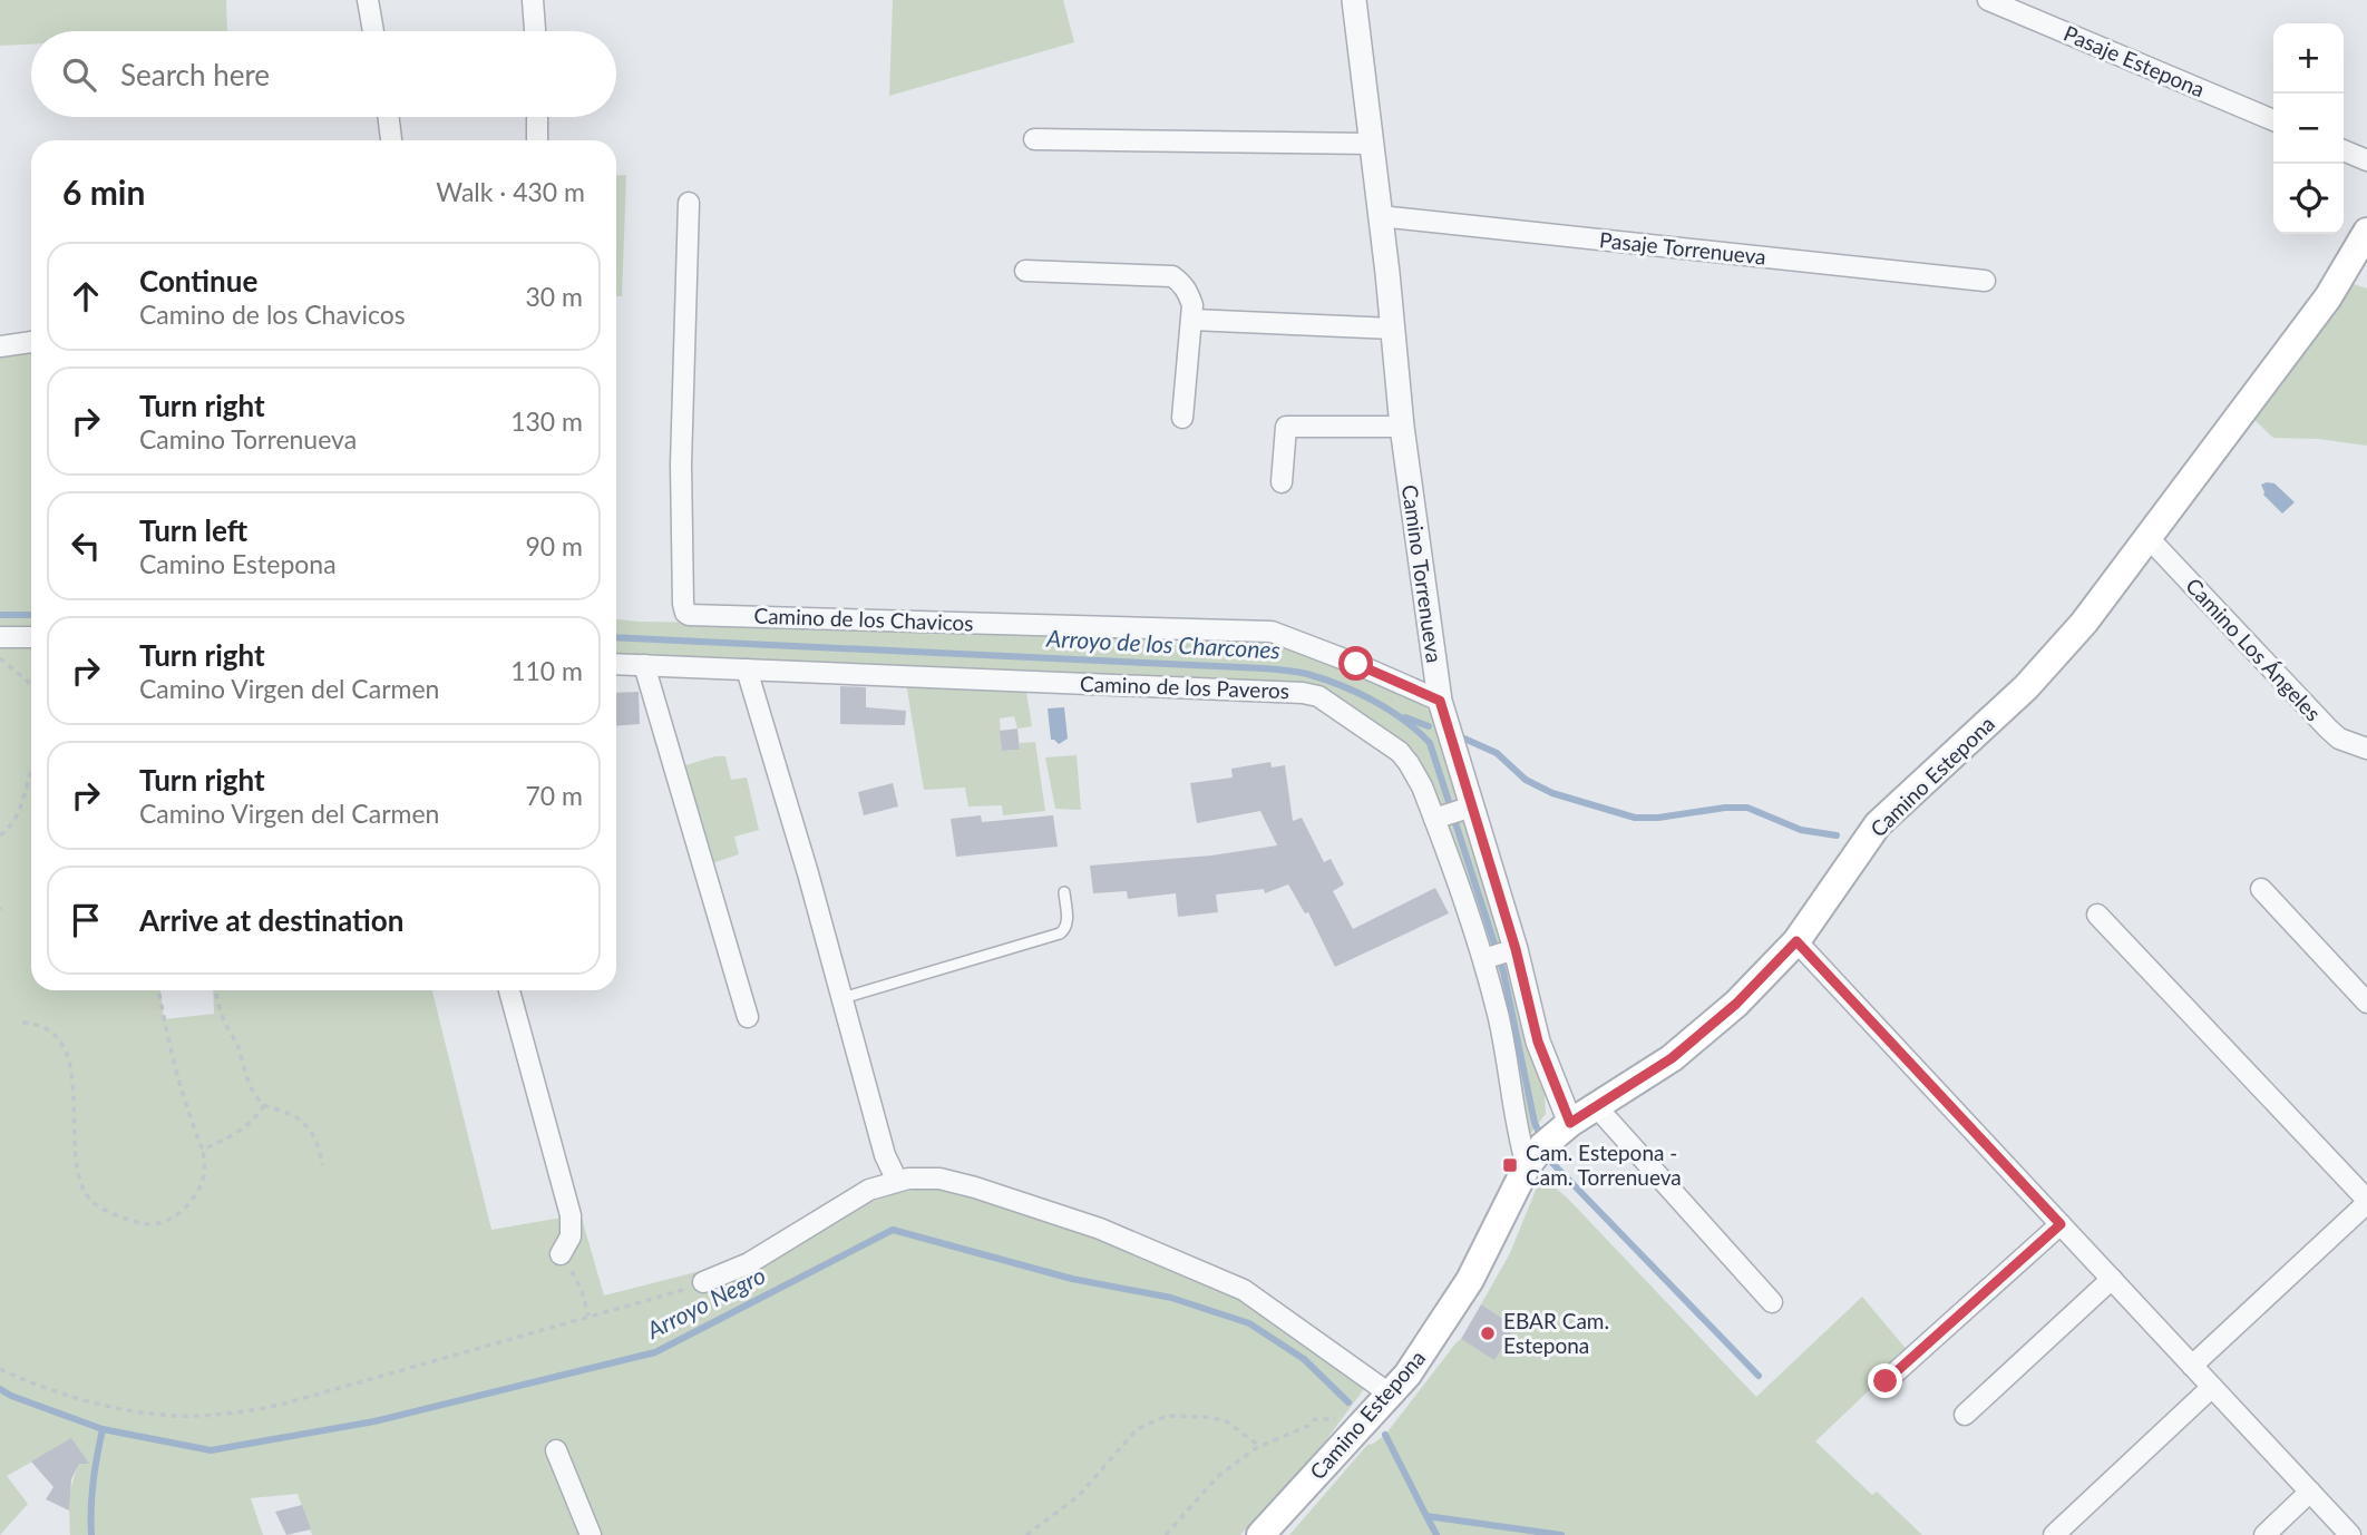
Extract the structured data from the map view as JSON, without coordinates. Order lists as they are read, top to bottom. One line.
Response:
{"streets":{"main road":["Camino Estepona"],"street":["Pasaje Estepona","Pasaje Torrenueva","Camino Torrenueva","Camino de los Chavicos","Camino Los Ángeles","Camino de los Paveros"]},"crossings":[["Pasaje Torrenueva","Camino Torrenueva"],["Camino Torrenueva","Camino de los Chavicos"],["Camino Torrenueva","Camino de los Paveros"],["Camino Torrenueva","Camino Estepona"],["Camino Los Ángeles","Camino Estepona"],["Camino de los Paveros","Camino Estepona"]],"water":["Arroyo de los Charcones","Arroyo Negro"],"places":{"transit":["Cam. Estepona - Cam. Torrenueva"],"other":["EBAR Cam. Estepona"]},"page":{"map_buttons":["+","−"],"search":"Search here","heading":["6 min","Walk · 430 m"],"list":[["Continue","Camino de los Chavicos","30 m"],["Turn right","Camino Torrenueva","130 m"],["Turn left","Camino Estepona","90 m"],["Turn right","Camino Virgen del Carmen","110 m"],["Turn right","Camino Virgen del Carmen","70 m"],"Arrive at destination"]}}
